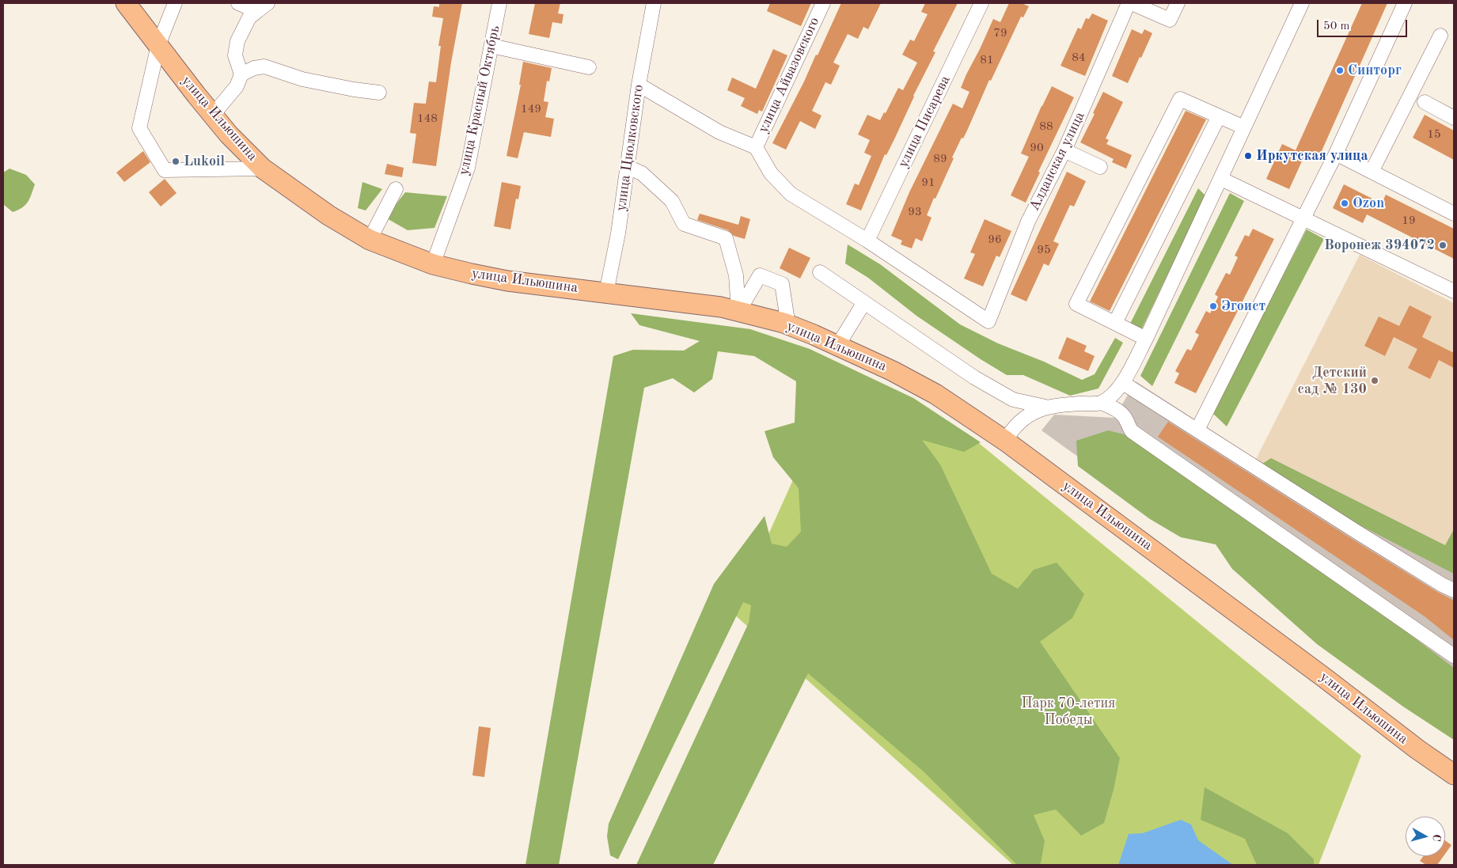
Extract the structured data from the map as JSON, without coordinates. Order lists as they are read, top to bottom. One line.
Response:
{"streets":{"highway":["улица Ильюшина"],"street":["улица Айвазовского","улица Красный Октябрь","улица Писарева","улица Циолковского","Алданская улица"]},"crossings":[["улица Красный Октябрь","улица Ильюшина"],["улица Ильюшина","улица Циолковского"],["улица Писарева","Алданская улица"]],"parks":["Парк 70-летия Победы"],"places":["Синторг","Иркутская улица","Lukoil","Ozon","Воронеж 394072","Эгоист","Детский сад № 130"],"house_numbers":["79","84","81","149","148","88","15","90","89","91","93","19","96","95"],"scale_bar":"50 m","north":"right"}
